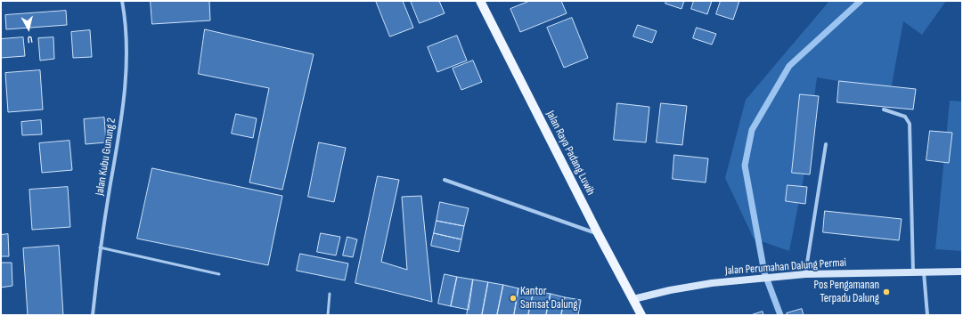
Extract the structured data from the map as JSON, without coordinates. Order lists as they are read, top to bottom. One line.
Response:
{"streets":{"main road":["Jalan Raya Padang Luwih"],"street":["Jalan Kubu Gunung 2","Jalan Perumahan Dalung Permai"]},"crossings":[["Jalan Raya Padang Luwih","Jalan Perumahan Dalung Permai"]],"places":["Pos Pengamanan Terpadu Dalung","Kantor Samsat Dalung"],"north":"bottom"}
